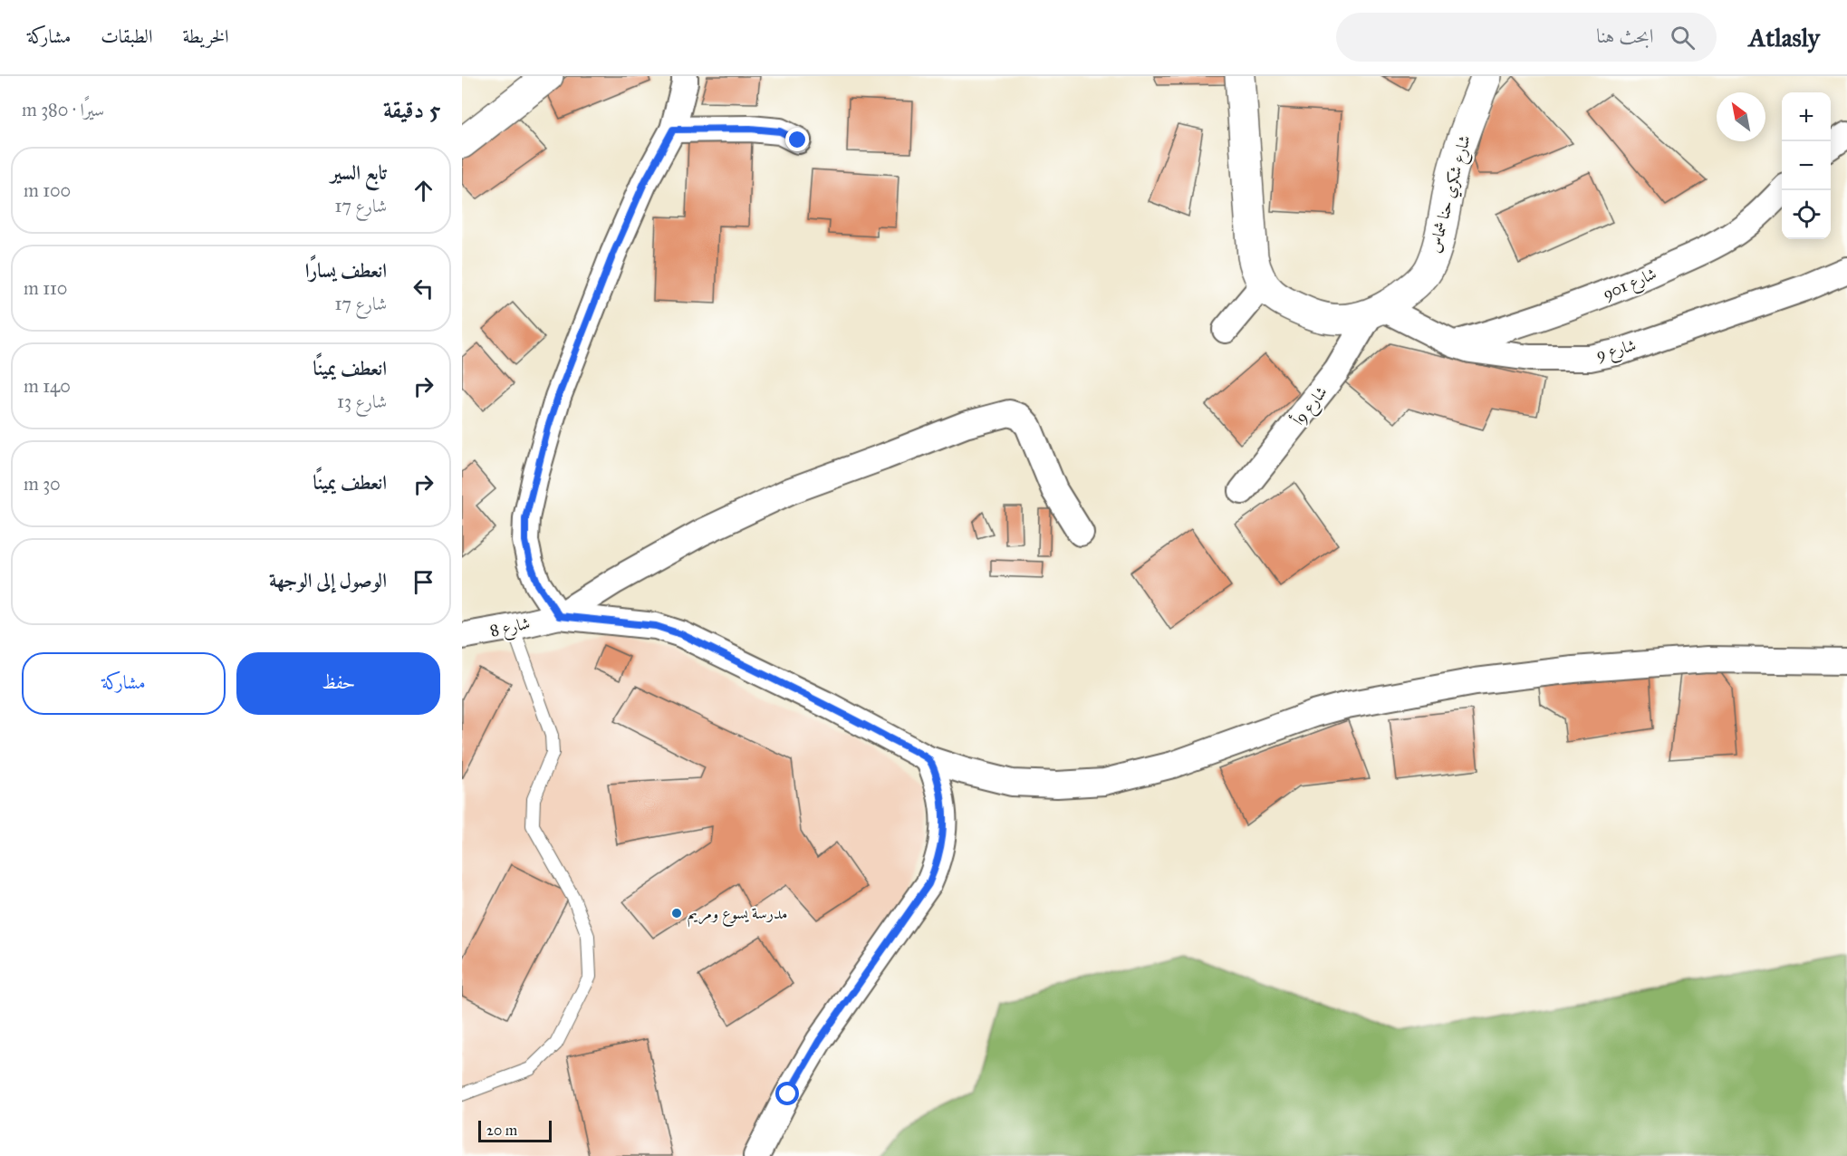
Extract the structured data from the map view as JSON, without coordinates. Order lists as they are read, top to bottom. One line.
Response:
{"streets":{"street":["شارع شكري حنا شماس","شارع 901","شارع 9","شارع 9أ","شارع 8"]},"crossings":[["شارع شكري حنا شماس","شارع 9"],["شارع شكري حنا شماس","شارع 9أ"],["شارع 901","شارع 9"],["شارع 9","شارع 9أ"]],"places":["مدرسة يسوع ومريم"],"scale_bar":"20 m","north":"top left","page":{"header":"Atlasly","search":"ابحث هنا","nav":["الخريطة","الطبقات","مشاركة"],"heading":["5 دقيقة","سيرًا · 380 m"],"map_buttons":["+","−"],"list":[["تابع السير","شارع 17","100 m"],["انعطف يسارًا","شارع 17","110 m"],["انعطف يمينًا","شارع 13","140 m"],["انعطف يمينًا","30 m"],"الوصول إلى الوجهة"],"buttons":["حفظ","مشاركة"],"scale":"20 m"}}
